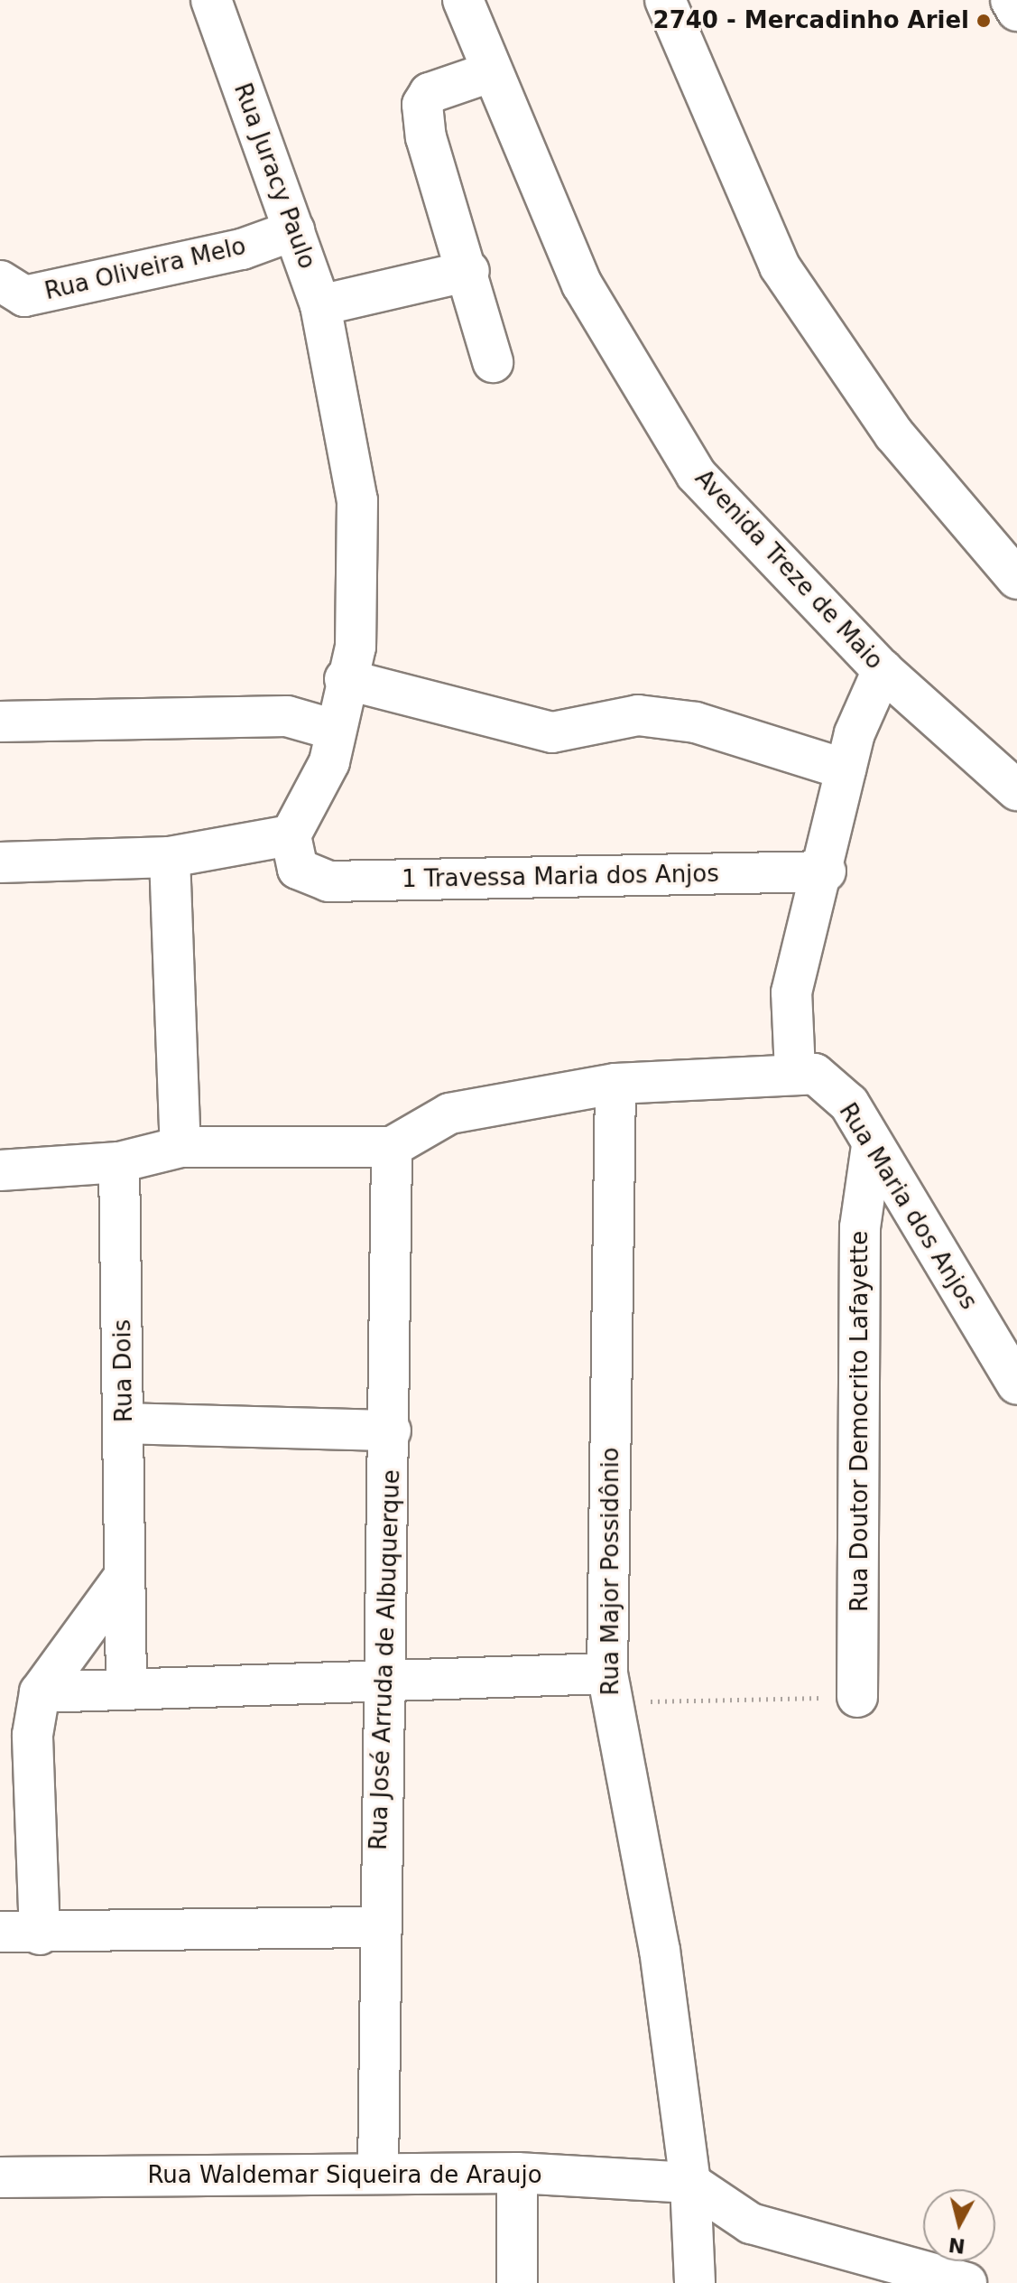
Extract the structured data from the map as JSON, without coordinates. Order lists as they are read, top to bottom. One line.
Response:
{"streets":{"street":["Rua Juracy Paulo","Rua Oliveira Melo","Avenida Treze de Maio","1 Travessa Maria dos Anjos","Rua Maria dos Anjos","Rua Dois","Rua Doutor Democrito Lafayette","Rua Major Possidônio","Rua José Arruda de Albuquerque","Rua Waldemar Siqueira de Araujo"]},"crossings":[["Rua Juracy Paulo","Rua Oliveira Melo"],["Rua Juracy Paulo","1 Travessa Maria dos Anjos"],["Rua Maria dos Anjos","Rua Doutor Democrito Lafayette"],["Rua Major Possidônio","Rua Waldemar Siqueira de Araujo"],["Rua José Arruda de Albuquerque","Rua Waldemar Siqueira de Araujo"]],"places":["2740 - Mercadinho Ariel"],"north":"bottom"}
